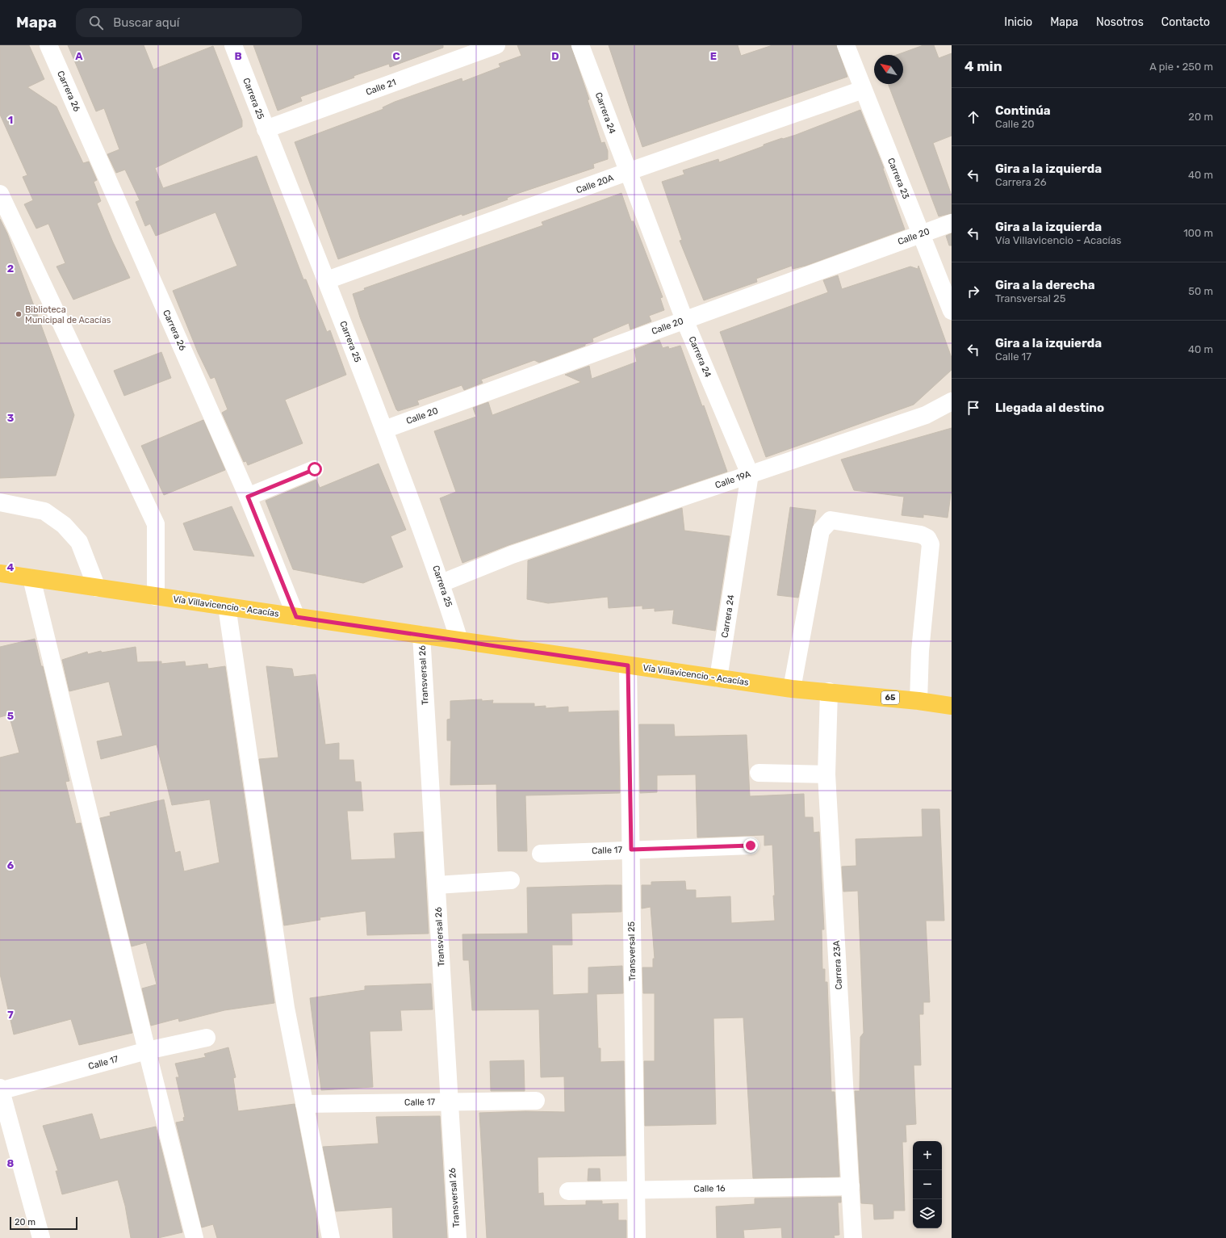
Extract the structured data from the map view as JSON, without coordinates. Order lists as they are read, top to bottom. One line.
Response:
{"streets":{"main road":["Vía Villavicencio - Acacías","65"],"street":["Calle 21","Carrera 26","Carrera 25","Carrera 24","Carrera 23","Calle 20A","Calle 20","Calle 19A","Transversal 26","Calle 17","Transversal 25","Carrera 23A","Calle 16"]},"crossings":[["Calle 21","Carrera 25"],["Carrera 26","Vía Villavicencio - Acacías"],["Carrera 25","Calle 20A"],["Carrera 25","Calle 20"],["Carrera 25","Calle 19A"],["Carrera 25","Vía Villavicencio - Acacías"],["Carrera 24","Calle 20A"],["Carrera 24","Calle 20"],["Carrera 24","Calle 19A"],["Carrera 24","Vía Villavicencio - Acacías"],["Carrera 23","Calle 20A"],["Carrera 23","Calle 20"],["Vía Villavicencio - Acacías","Transversal 26"],["Vía Villavicencio - Acacías","Transversal 25"],["Vía Villavicencio - Acacías","Carrera 23A"],["Transversal 26","Calle 17"],["Calle 17","Transversal 25"],["Transversal 25","Calle 16"],["Carrera 23A","Calle 16"]],"places":["Biblioteca Municipal de Acacías"],"scale_bar":"20 m","north":"top left","page":{"header":"Mapa","search":"Buscar aquí","nav":["Inicio","Mapa","Nosotros","Contacto"],"heading":["4 min","A pie · 250 m"],"list":[["Continúa","Calle 20","20 m"],["Gira a la izquierda","Carrera 26","40 m"],["Gira a la izquierda","Vía Villavicencio - Acacías","100 m"],["Gira a la derecha","Transversal 25","50 m"],["Gira a la izquierda","Calle 17","40 m"],"Llegada al destino"],"map_buttons":["+","−"],"scale":"20 m"},"grid":{"columns":["A","B","C","D","E"],"rows":["1","2","3","4","5","6","7","8"]}}
